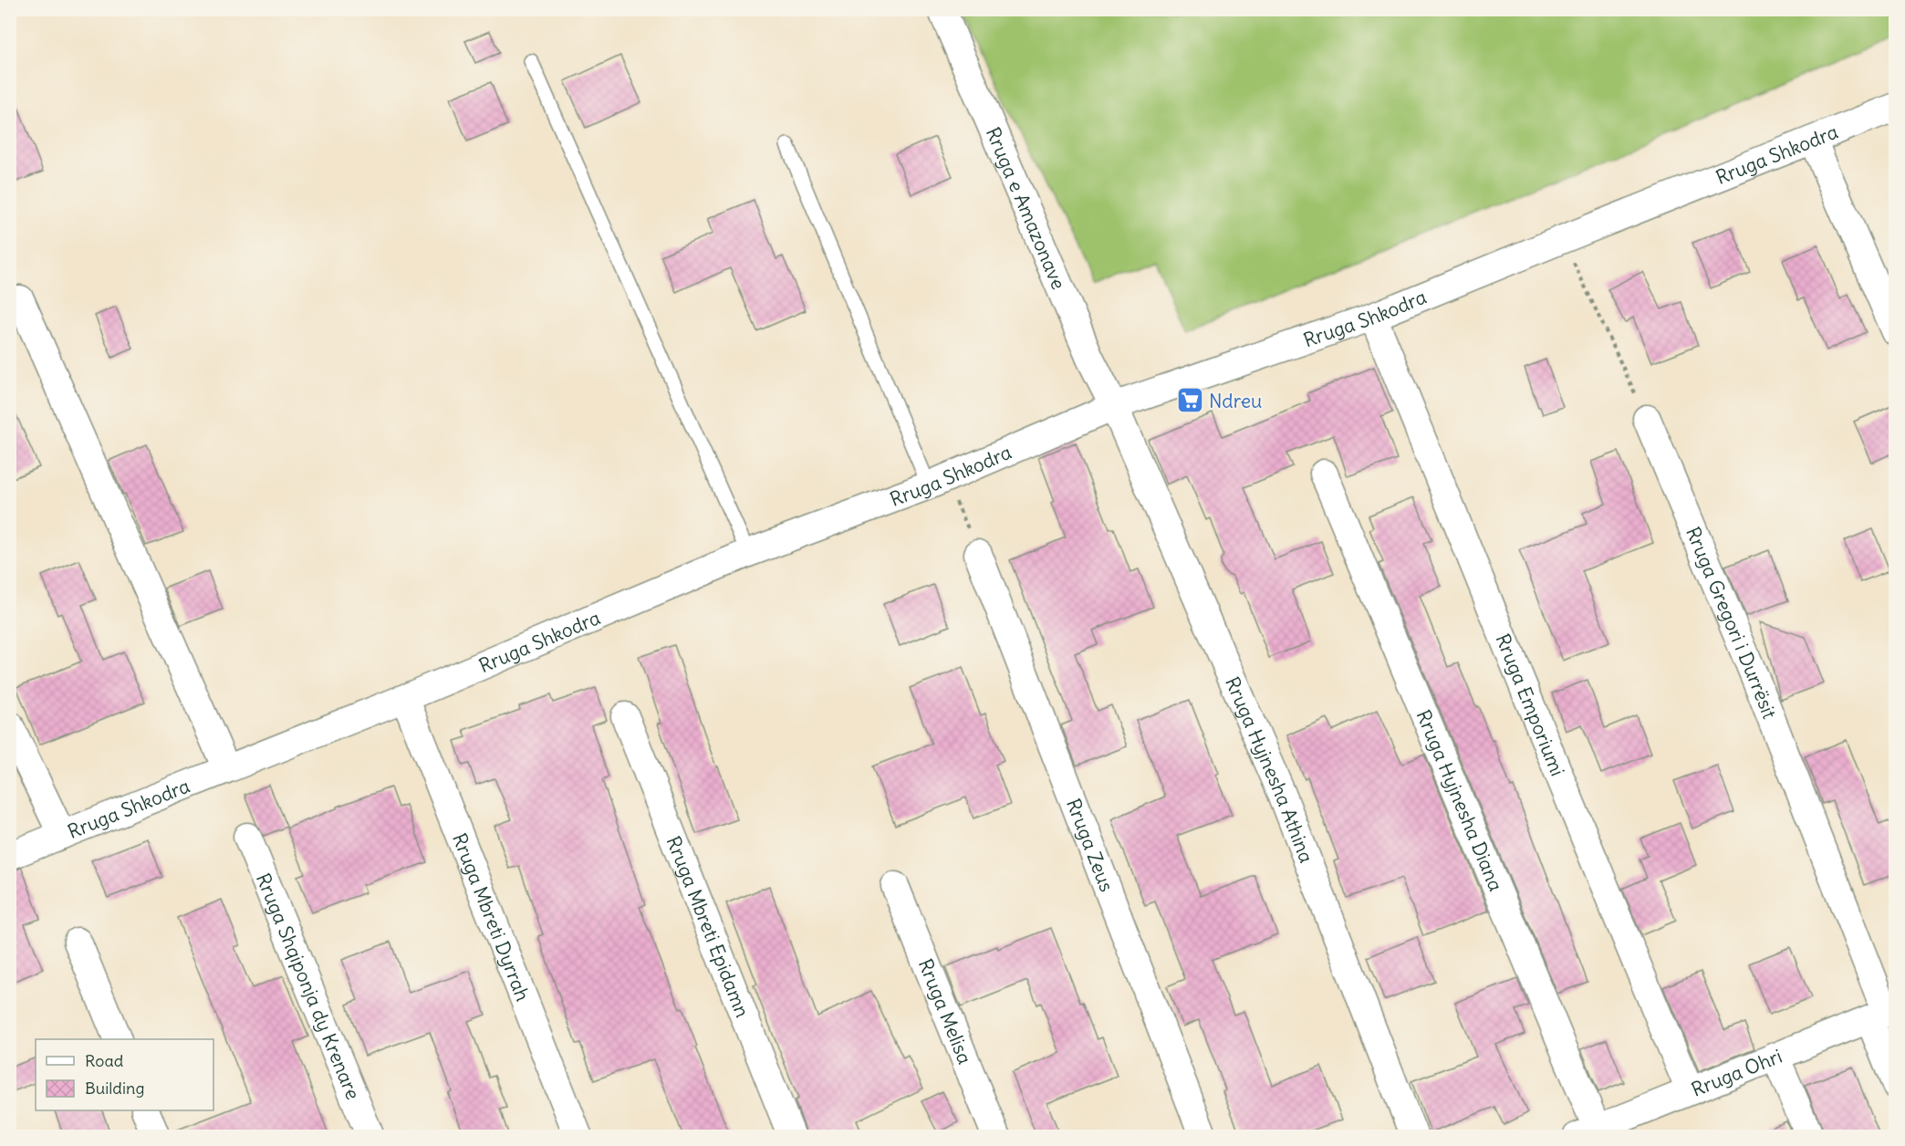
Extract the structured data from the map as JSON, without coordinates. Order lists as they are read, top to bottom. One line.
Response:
{"streets":{"street":["Rruga Shkodra","Rruga e Amazonave","Rruga Gregori i Durrësit","Rruga Emporiumi","Rruga Hyjnesha Athina","Rruga Hyjnesha Diana","Rruga Zeus","Rruga Mbreti Dyrrah","Rruga Mbreti Epidamn","Rruga Shqiponja dy Krenare","Rruga Melisa","Rruga Ohri"]},"crossings":[["Rruga Shkodra","Rruga e Amazonave"],["Rruga Shkodra","Rruga Emporiumi"],["Rruga Shkodra","Rruga Hyjnesha Athina"],["Rruga Shkodra","Rruga Mbreti Dyrrah"],["Rruga e Amazonave","Rruga Hyjnesha Athina"],["Rruga Gregori i Durrësit","Rruga Ohri"],["Rruga Emporiumi","Rruga Ohri"],["Rruga Hyjnesha Diana","Rruga Ohri"]],"places":{"supermarket":["Ndreu"]},"legend":["Road","Building"]}
